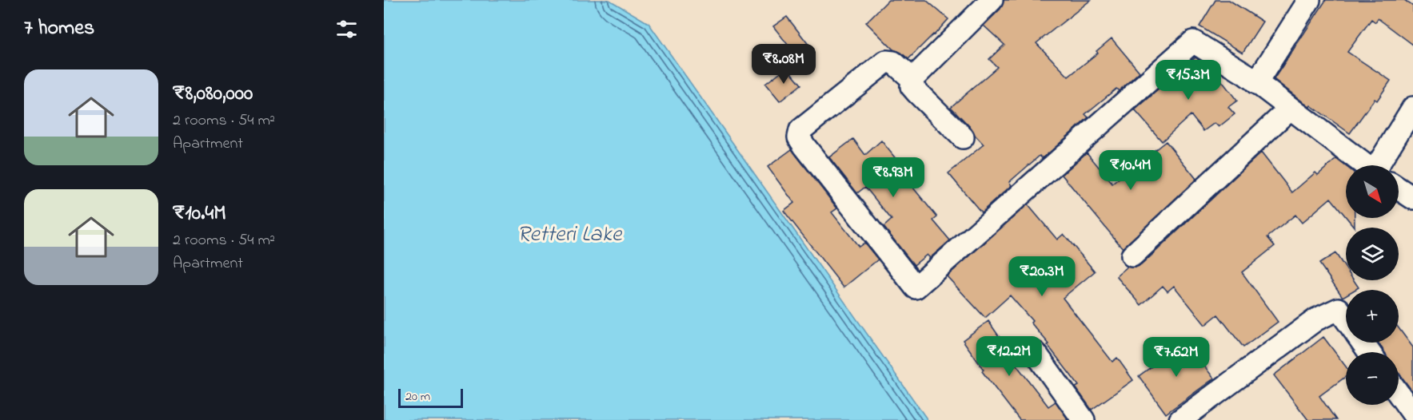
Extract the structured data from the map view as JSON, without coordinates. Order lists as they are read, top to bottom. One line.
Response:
{"water":["Retteri Lake"],"scale_bar":"20 m","north":"bottom right","page":{"heading":"7 homes","price":["₹8.08M","₹15.3M","₹10.4M","₹8.93M","₹20.3M","₹12.2M","₹7.62M"],"list":[{"name":"₹8,080,000","note":"2 rooms · 54 m² · Apartment"},{"name":"₹10.4M","note":"2 rooms · 54 m² · Apartment"}],"map_buttons":["+","−"],"scale":"20 m"}}
